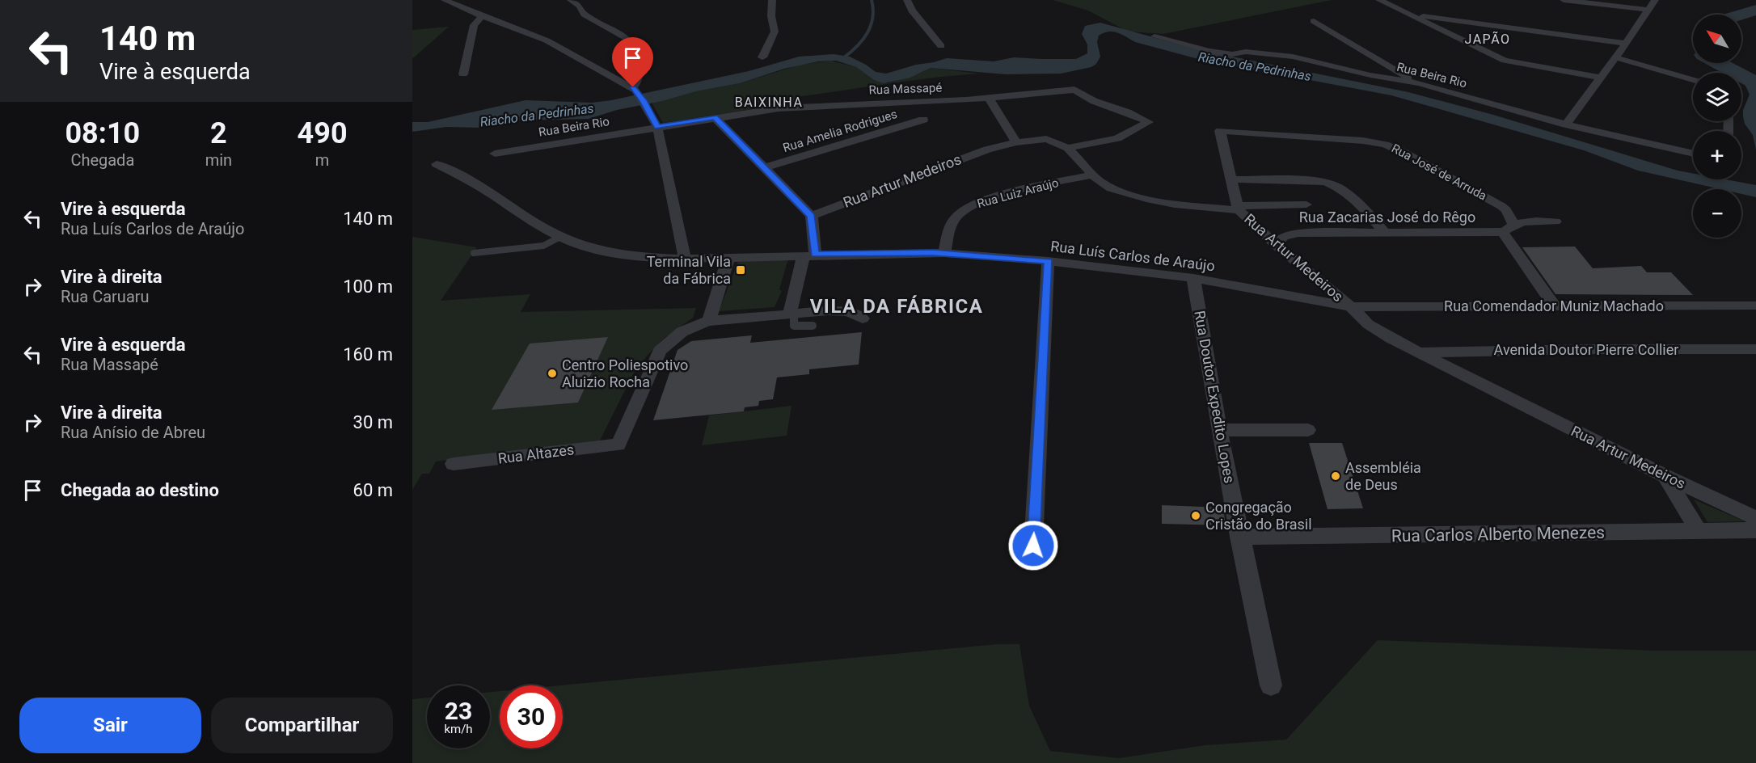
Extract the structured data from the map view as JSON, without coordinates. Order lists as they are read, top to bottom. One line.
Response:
{"streets":{"street":["Rua Beira Rio","Rua Massapé","Rua Amelia Rodrigues","Rua José de Arruda","Rua Artur Medeiros","Rua Luiz Araújo","Rua Zacarias José do Rêgo","Rua Luís Carlos de Araújo","Rua Comendador Muniz Machado","Avenida Doutor Pierre Collier","Rua Doutor Expedito Lopes","Rua Altazes","Rua Carlos Alberto Menezes"]},"crossings":[["Rua Beira Rio","Rua Massapé"],["Rua Massapé","Rua Artur Medeiros"],["Rua José de Arruda","Rua Zacarias José do Rêgo"],["Rua José de Arruda","Rua Comendador Muniz Machado"],["Rua Artur Medeiros","Rua Luiz Araújo"],["Rua Artur Medeiros","Rua Zacarias José do Rêgo"],["Rua Artur Medeiros","Rua Luís Carlos de Araújo"],["Rua Artur Medeiros","Rua Comendador Muniz Machado"],["Rua Artur Medeiros","Avenida Doutor Pierre Collier"],["Rua Luiz Araújo","Rua Luís Carlos de Araújo"],["Rua Luís Carlos de Araújo","Rua Comendador Muniz Machado"],["Rua Luís Carlos de Araújo","Rua Doutor Expedito Lopes"],["Rua Doutor Expedito Lopes","Rua Carlos Alberto Menezes"]],"districts":["JAPÃO","BAIXINHA","VILA DA FÁBRICA"],"water":["Riacho da Pedrinhas"],"places":{"transit":["Terminal Vila da Fábrica"],"other":["Centro Poliespotivo Aluizio Rocha","Assembléia de Deus","Congregação Cristão do Brasil"]},"north":"top left","page":{"turn":["140 m","Vire à esquerda"],"map_buttons":["+","−"],"eta":["08:10","Chegada","2","min","490","m"],"list":[{"name":"Vire à esquerda","note":"Rua Luís Carlos de Araújo","value":"140 m"},{"name":"Vire à direita","note":"Rua Caruaru","value":"100 m"},{"name":"Vire à esquerda","note":"Rua Massapé","value":"160 m"},{"name":"Vire à direita","note":"Rua Anísio de Abreu","value":"30 m"},{"name":"Chegada ao destino","value":"60 m"}],"speed":"23 km/h","limit":"30","buttons":["Sair","Compartilhar"]}}
